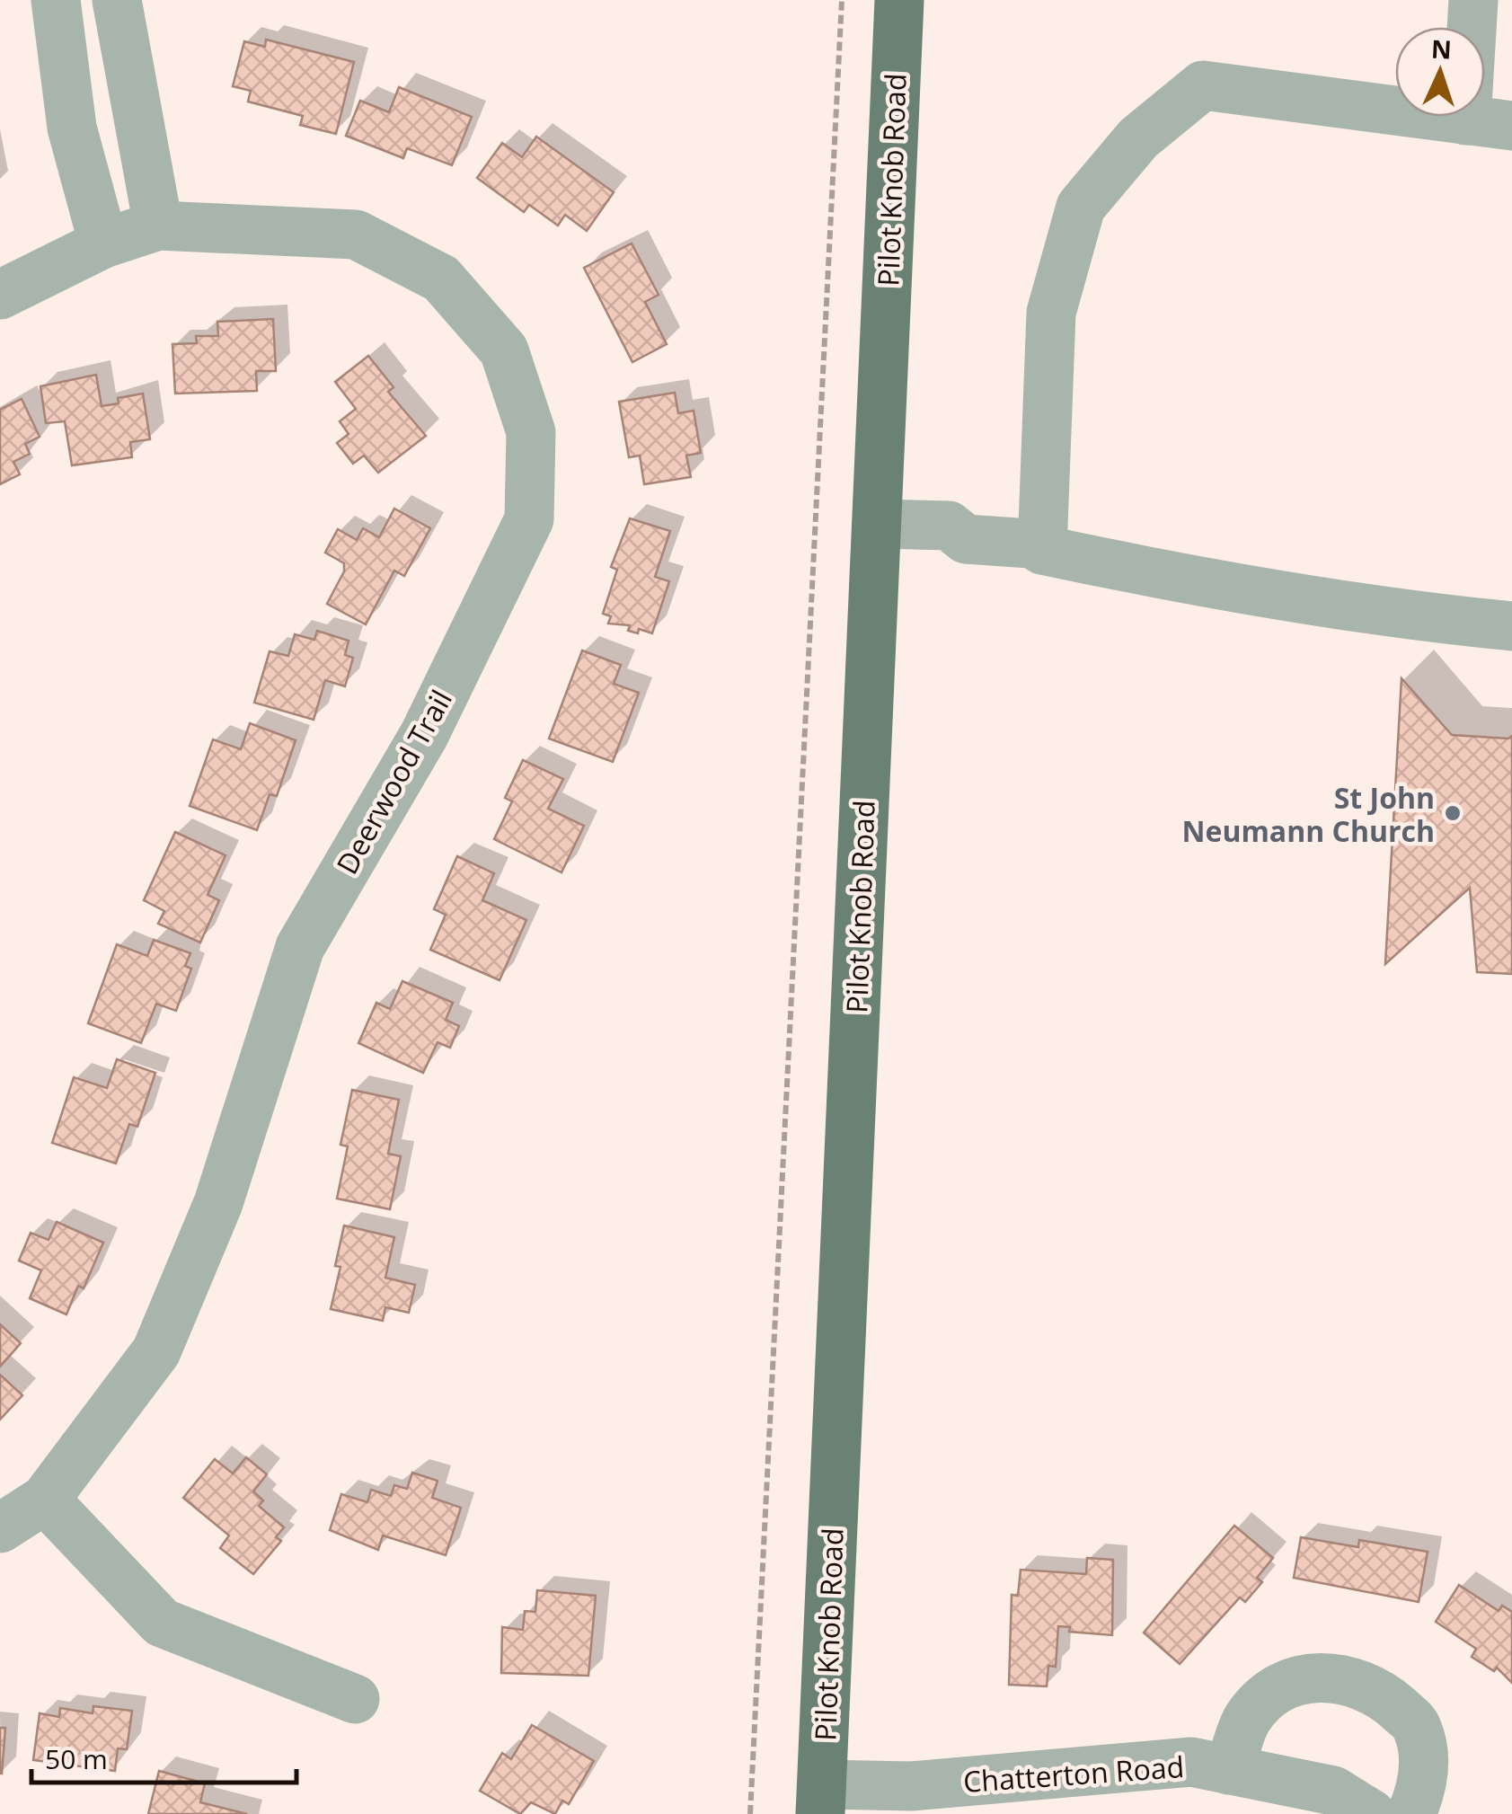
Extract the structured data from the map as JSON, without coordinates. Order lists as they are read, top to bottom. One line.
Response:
{"streets":{"main road":["Pilot Knob Road"],"street":["Deerwood Trail","Chatterton Road"]},"crossings":[["Pilot Knob Road","Chatterton Road"]],"places":["St John Neumann Church"],"scale_bar":"50 m","north":"top"}
